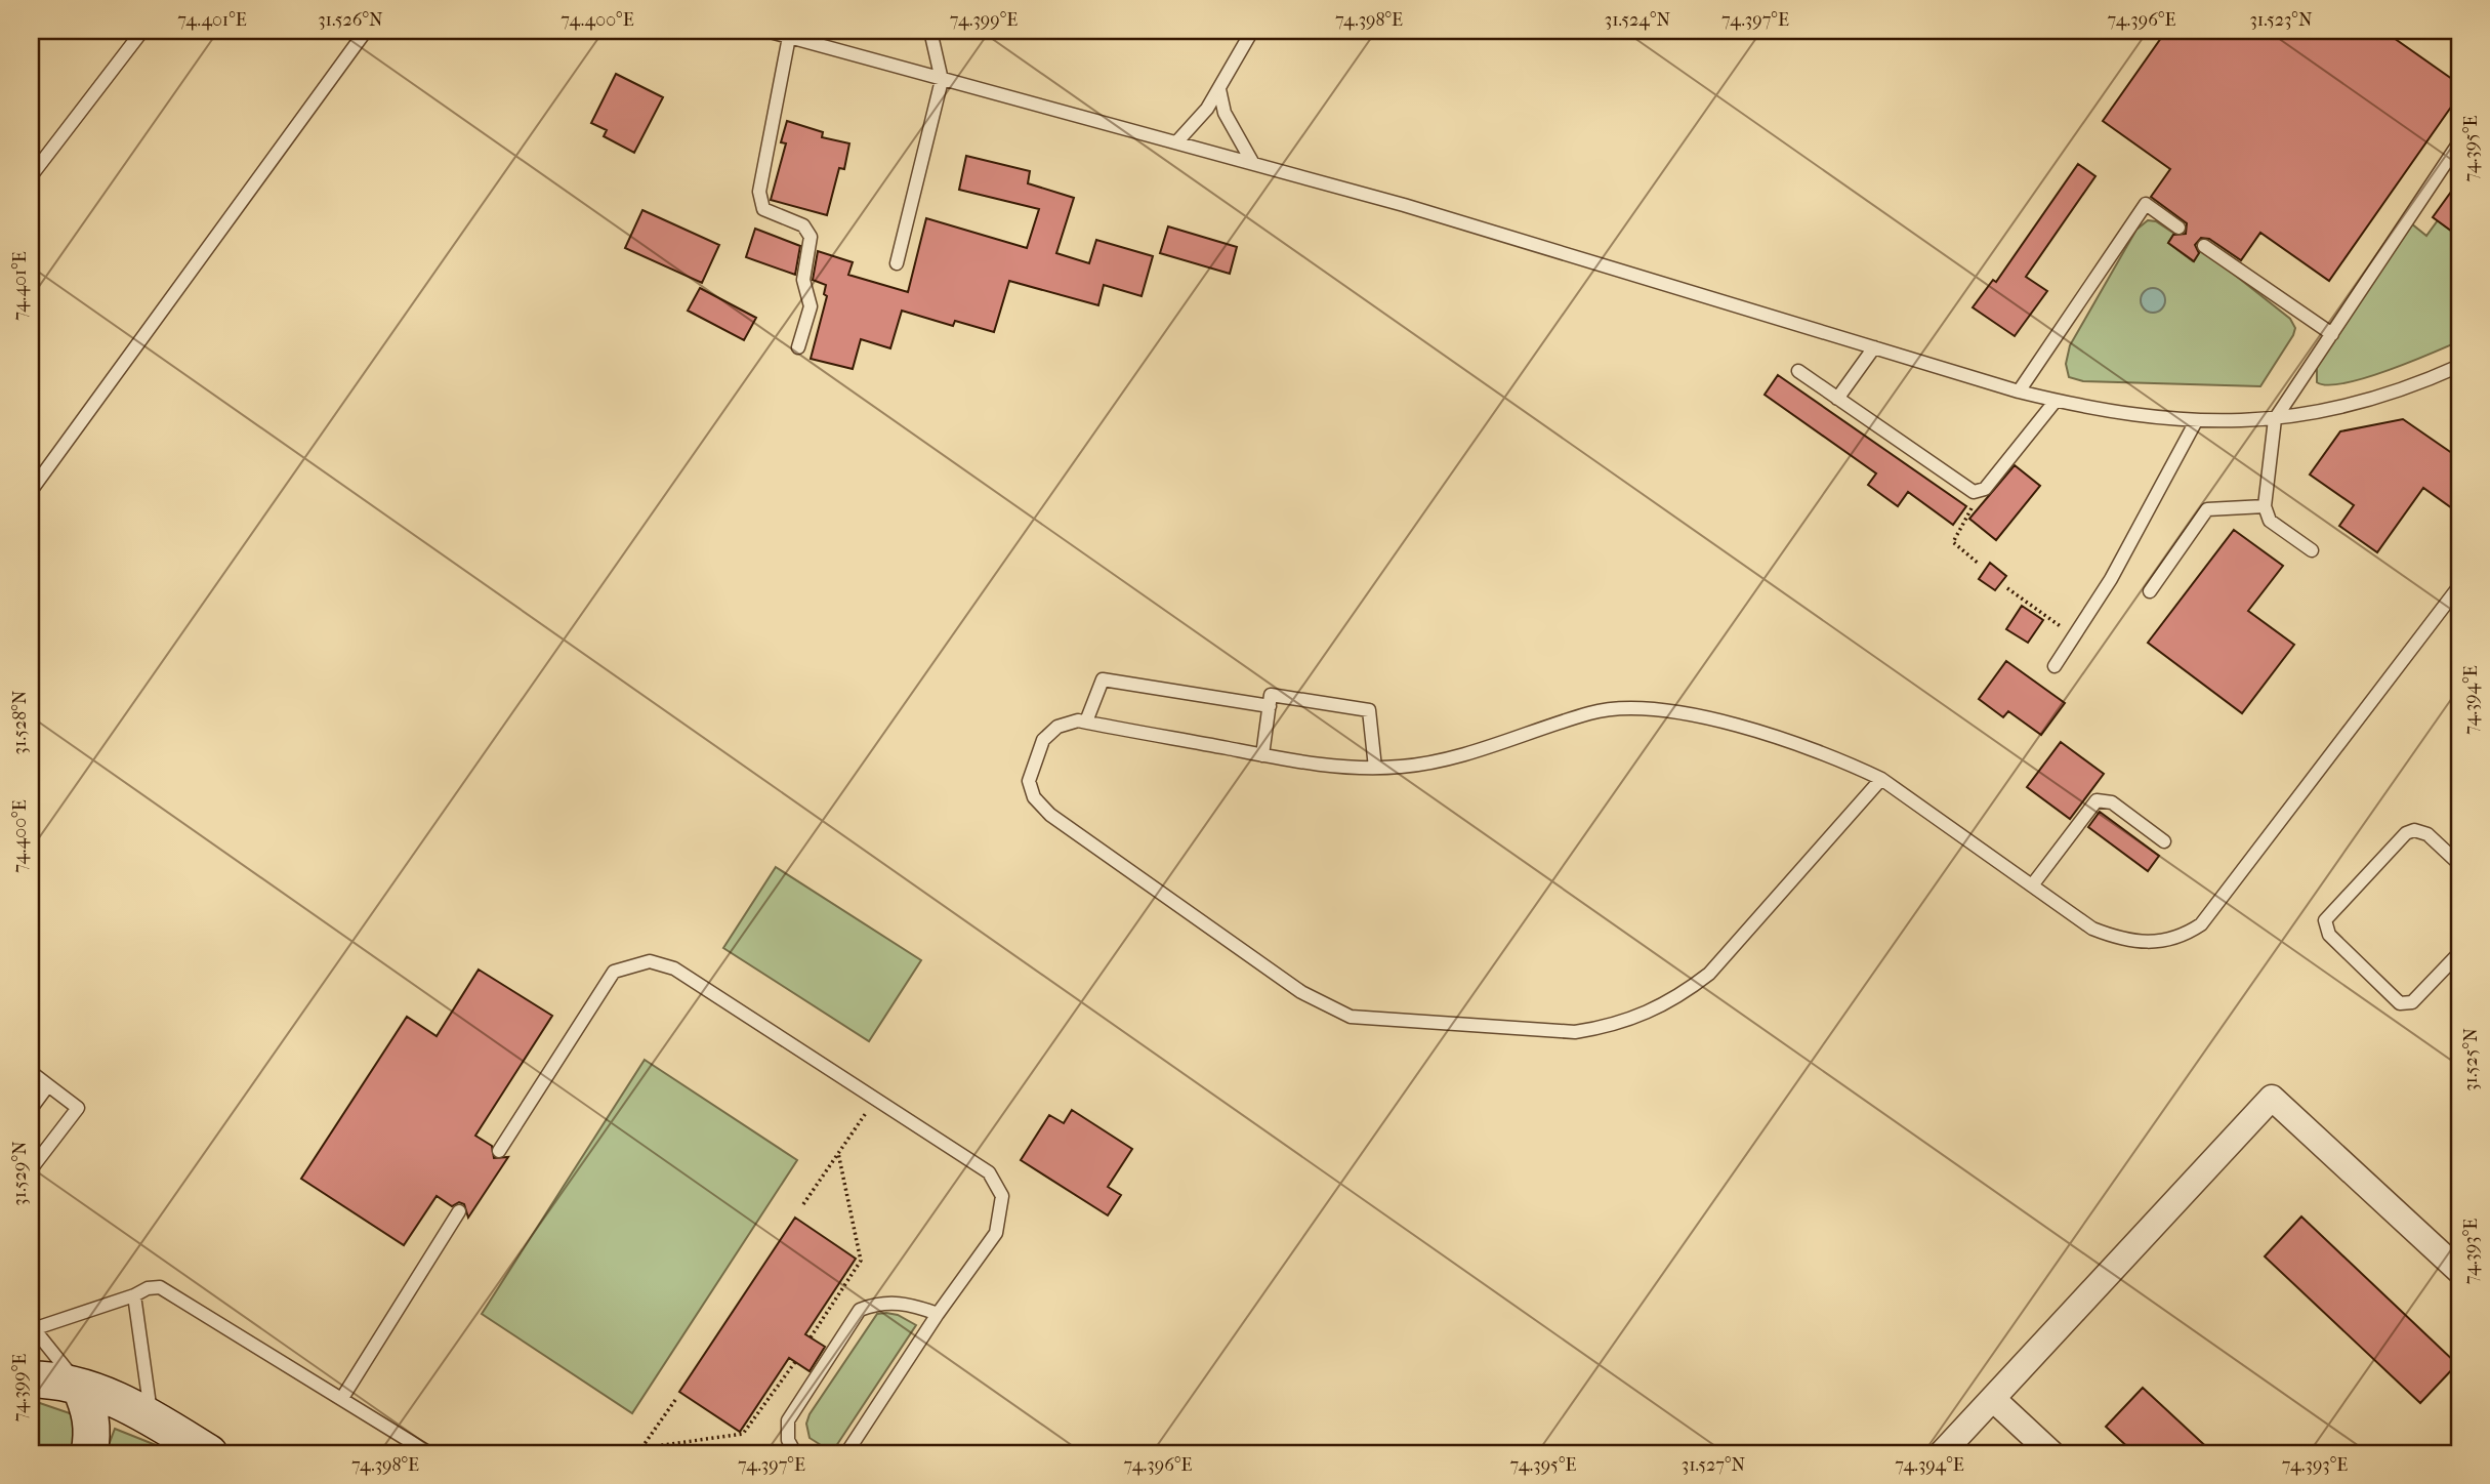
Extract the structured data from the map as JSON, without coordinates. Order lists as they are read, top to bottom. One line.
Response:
{"coordinates":["74.401°E","31.526°N","74.400°E","74.399°E","74.398°E","31.524°N","74.397°E","74.396°E","31.523°N","74.395°E","74.394°E","31.528°N","31.525°N","31.529°N","74.393°E","31.527°N"]}
